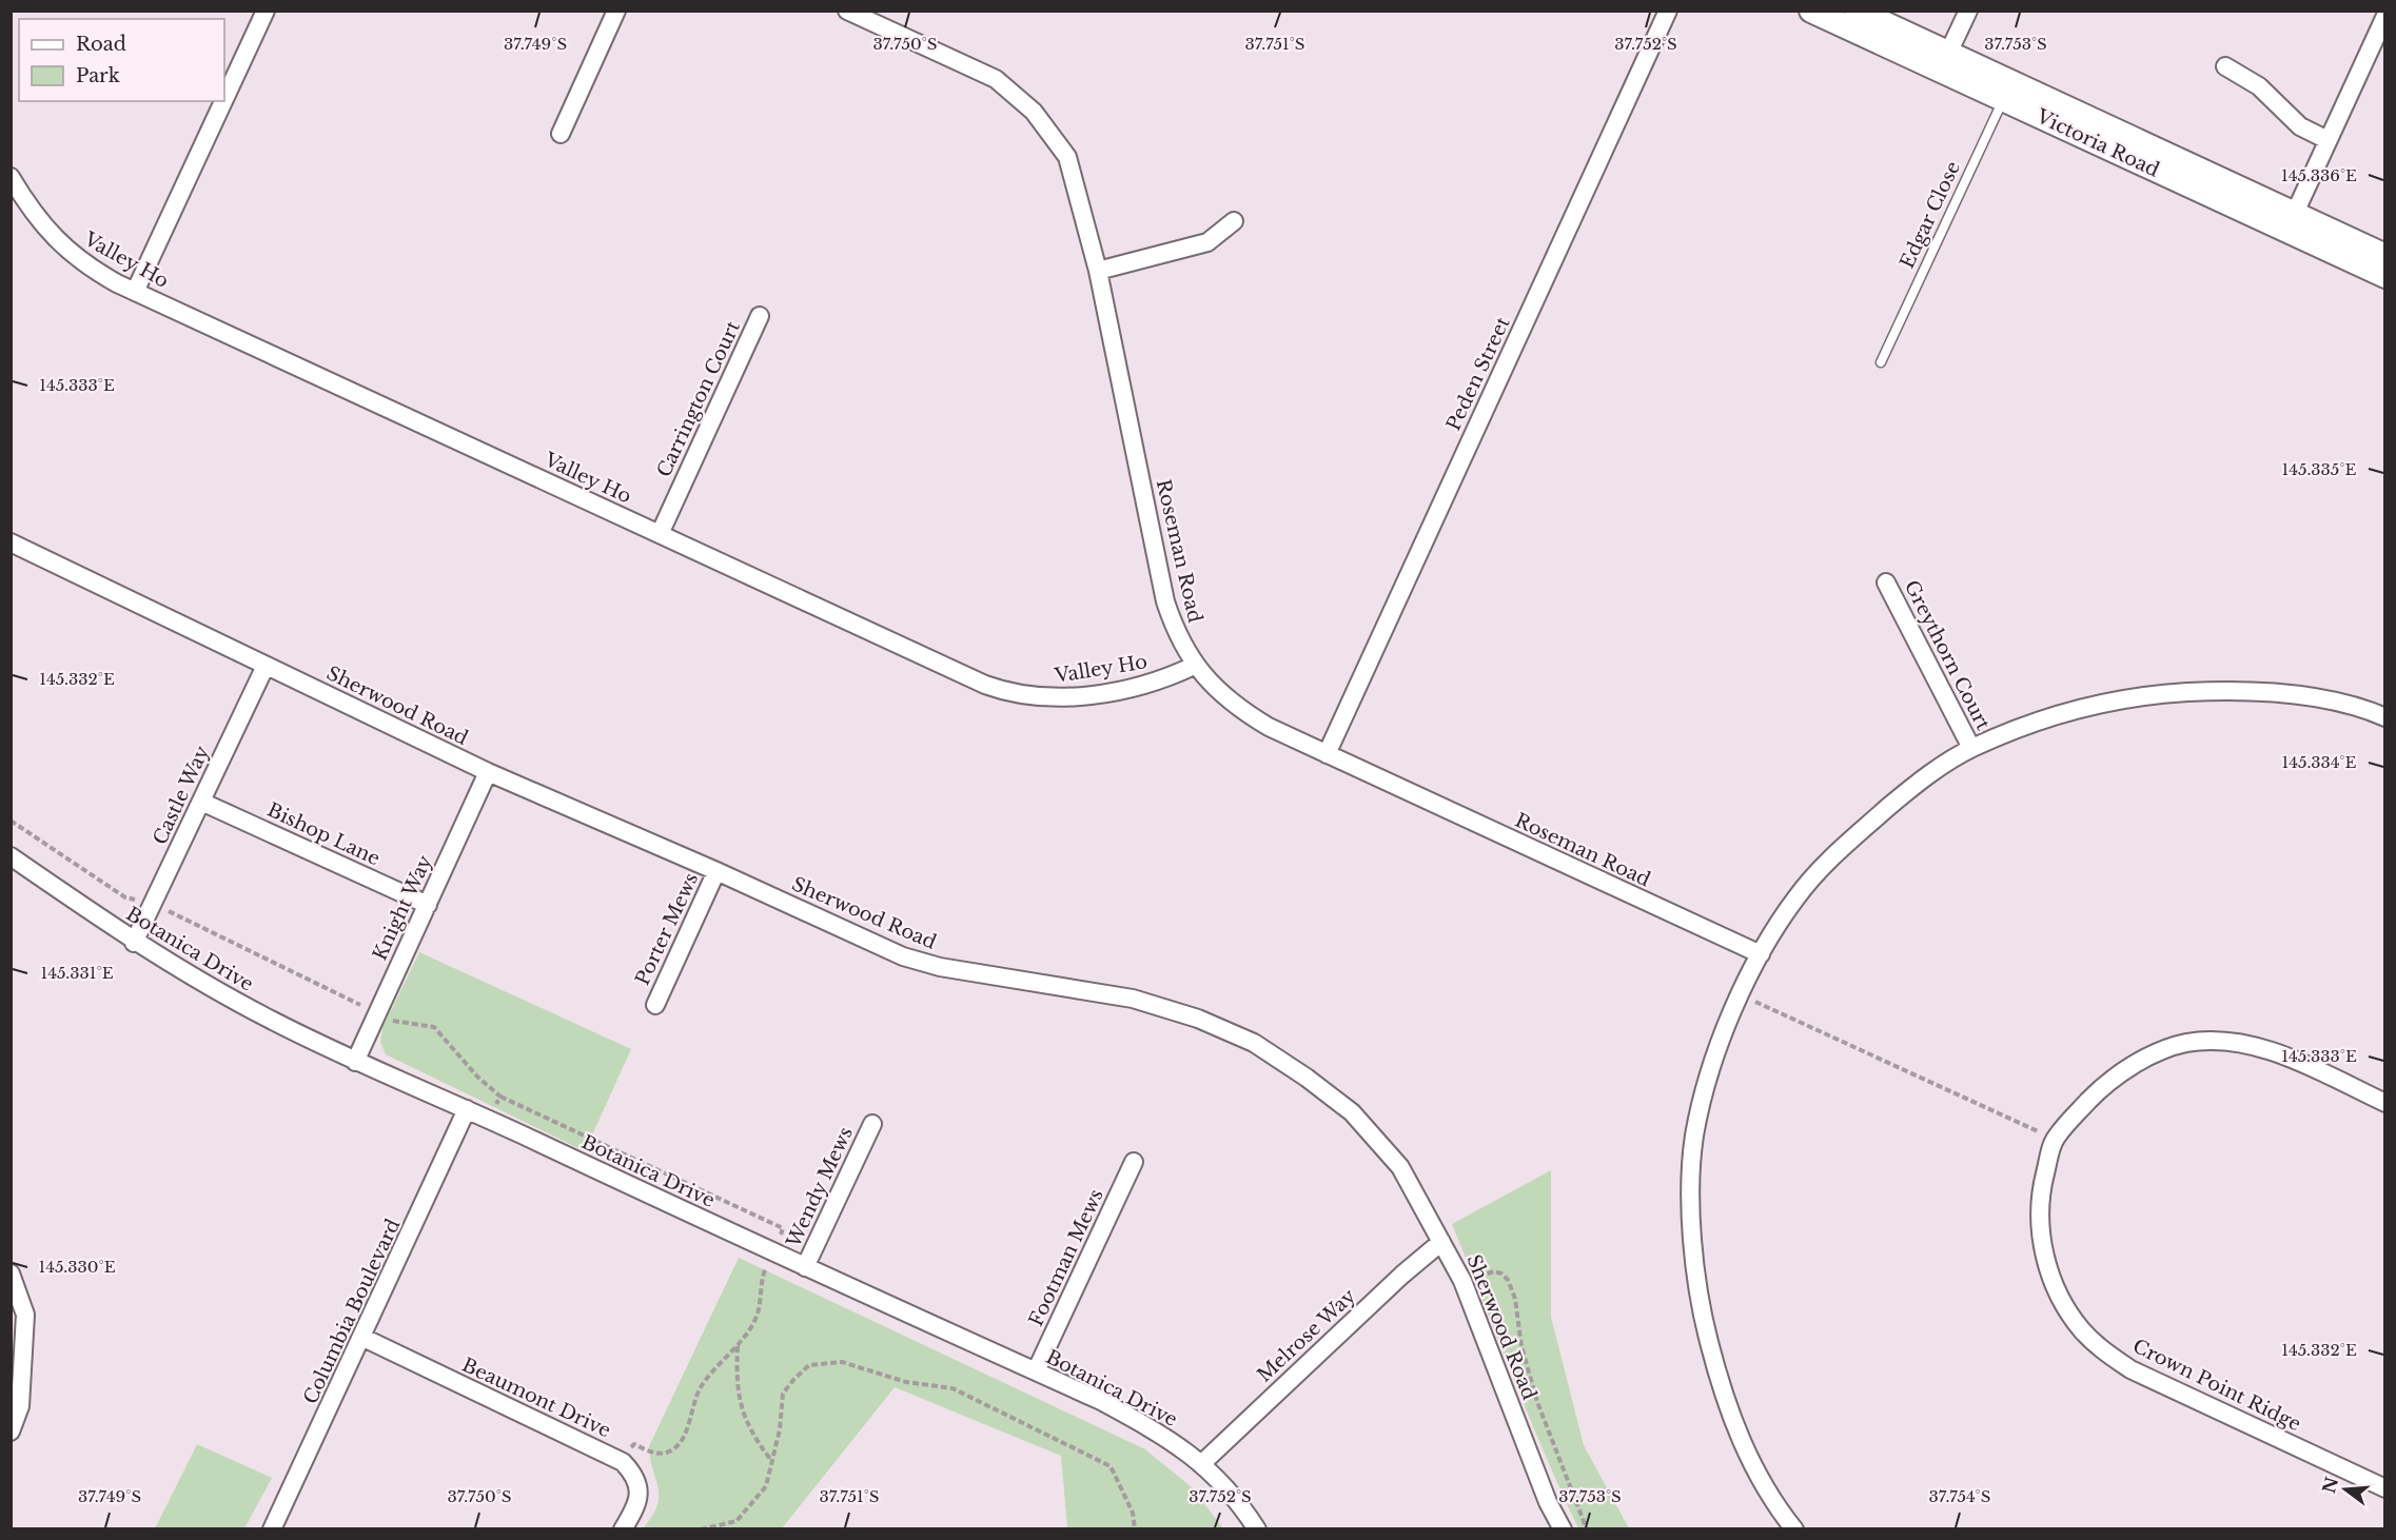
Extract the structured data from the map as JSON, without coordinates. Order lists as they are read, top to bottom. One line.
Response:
{"streets":{"main road":["Victoria Road"],"street":["Valley Ho","Peden Street","Carrington Court","Roseman Road","Greythorn Court","Sherwood Road","Castle Way","Bishop Lane","Knight Way","Porter Mews","Botanica Drive","Wendy Mews","Footman Mews","Columbia Boulevard","Melrose Way","Crown Point Ridge","Beaumont Drive"],"lane":["Edgar Close"]},"crossings":[["Victoria Road","Edgar Close"],["Valley Ho","Carrington Court"],["Valley Ho","Roseman Road"],["Peden Street","Roseman Road"],["Sherwood Road","Castle Way"],["Sherwood Road","Knight Way"],["Sherwood Road","Porter Mews"],["Sherwood Road","Melrose Way"],["Castle Way","Bishop Lane"],["Castle Way","Botanica Drive"],["Bishop Lane","Knight Way"],["Knight Way","Botanica Drive"],["Botanica Drive","Wendy Mews"],["Botanica Drive","Footman Mews"],["Botanica Drive","Columbia Boulevard"],["Botanica Drive","Melrose Way"],["Columbia Boulevard","Beaumont Drive"]],"legend":["Road","Park"],"north":"left","coordinates":["37.749°S","37.750°S","37.751°S","37.752°S","37.753°S","145.336°E","145.333°E","145.335°E","145.332°E","145.334°E","145.331°E","145.330°E","37.754°S"]}
